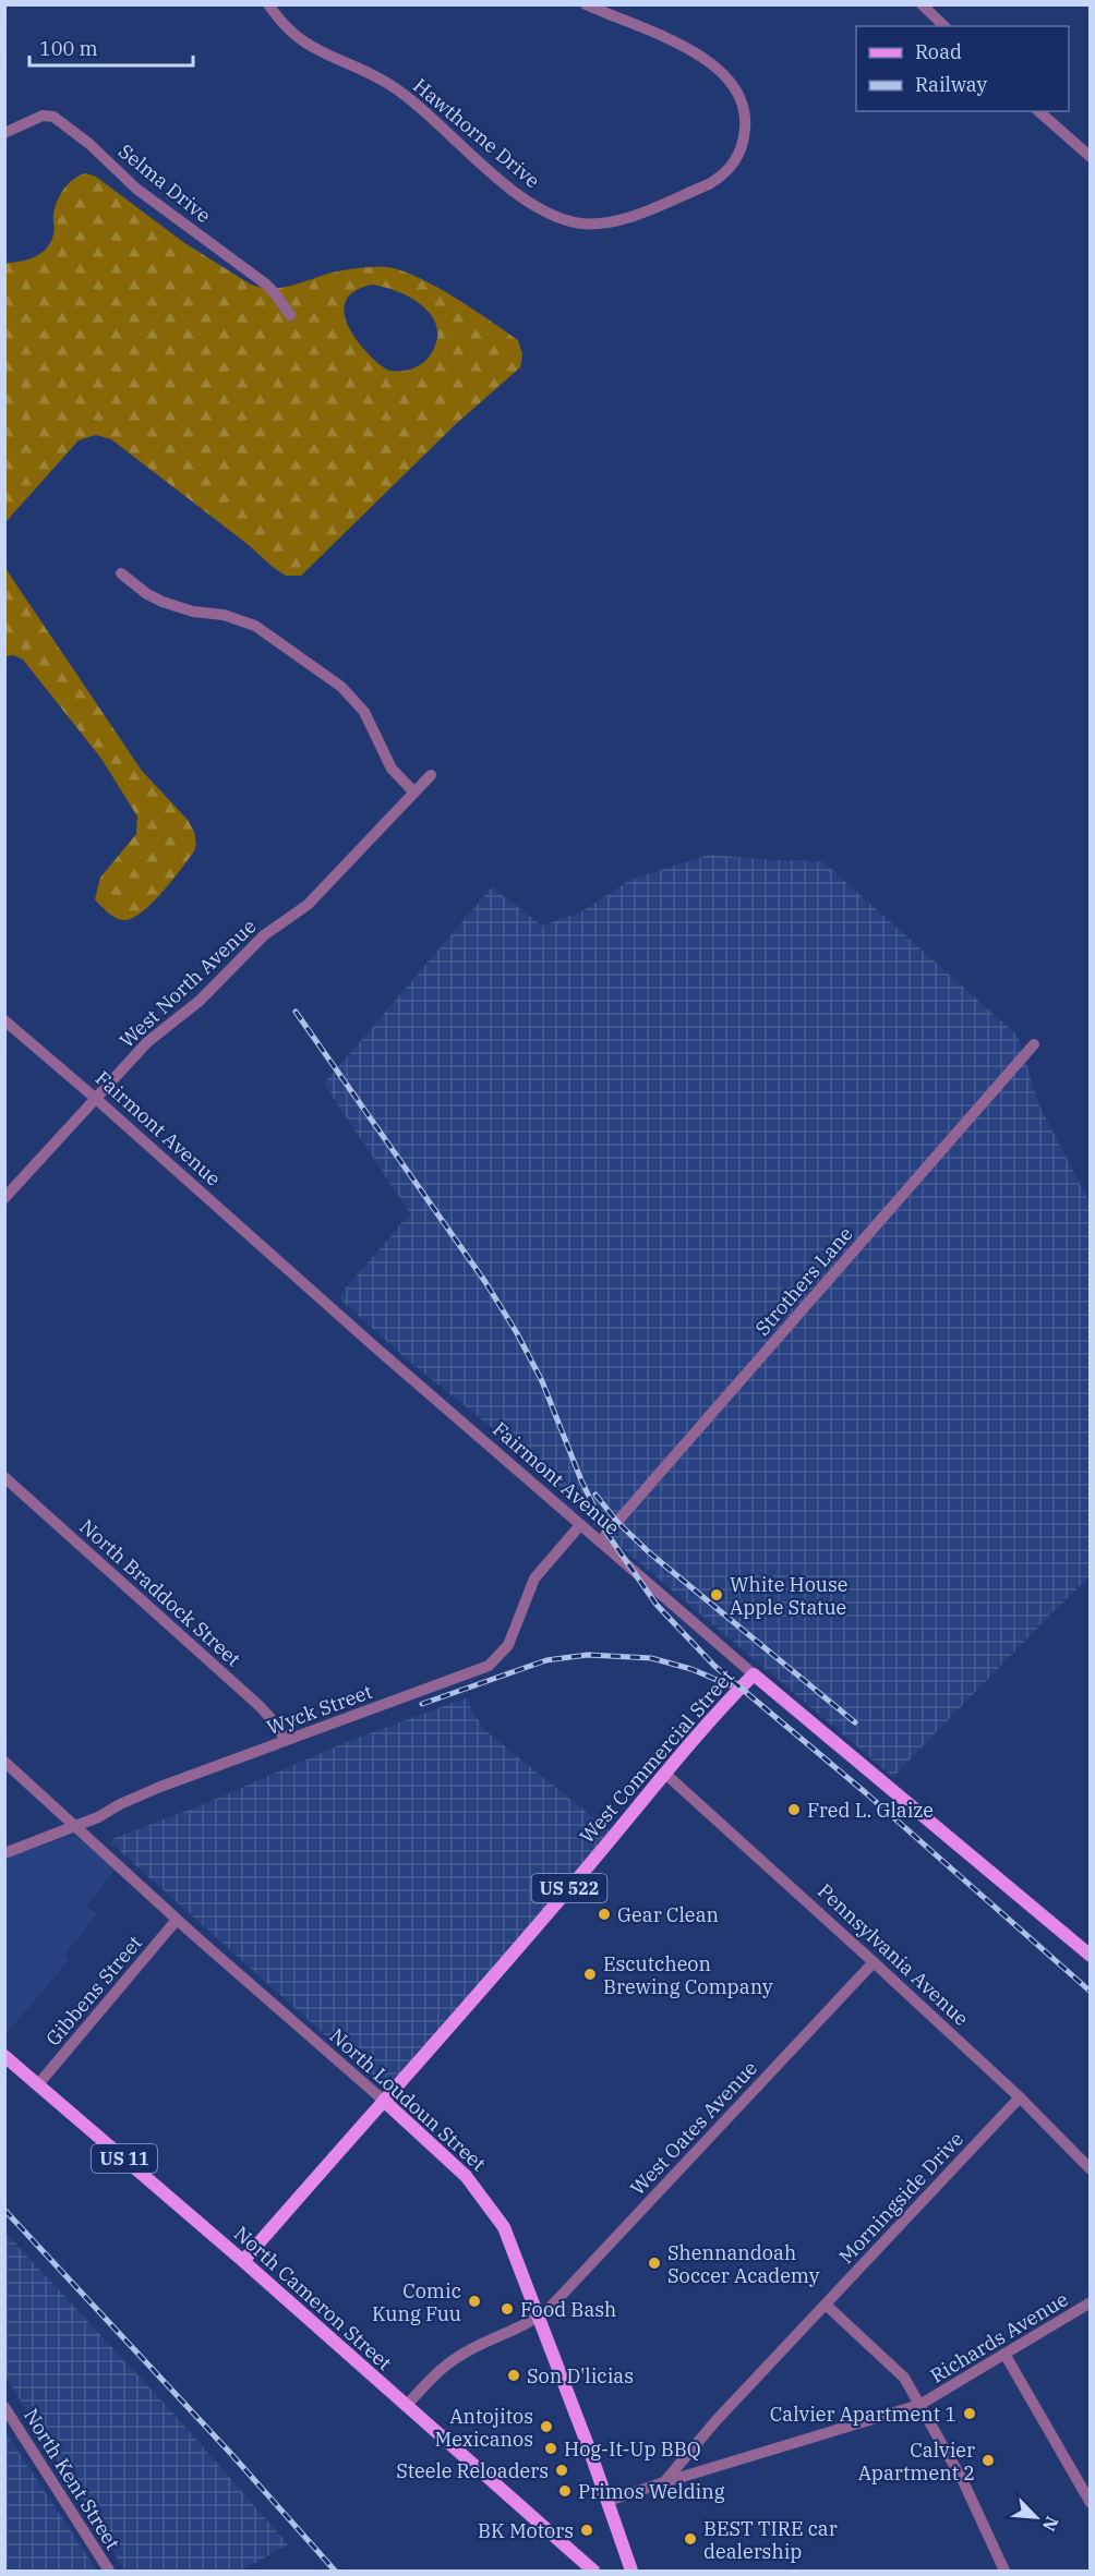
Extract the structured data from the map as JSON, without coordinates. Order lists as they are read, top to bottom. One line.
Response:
{"streets":{"main road":["Fairmont Avenue","West Commercial Street","US 522","North Loudoun Street","US 11","North Cameron Street"],"street":["Hawthorne Drive","Selma Drive","West North Avenue","Strothers Lane","North Braddock Street","Wyck Street","Pennsylvania Avenue","Gibbens Street","West Oates Avenue","Morningside Drive","Richards Avenue","North Kent Street"]},"crossings":[["West North Avenue","Fairmont Avenue"],["Fairmont Avenue","Strothers Lane"],["Fairmont Avenue","Wyck Street"],["Fairmont Avenue","West Commercial Street"],["North Braddock Street","Wyck Street"],["Wyck Street","North Loudoun Street"],["West Commercial Street","Pennsylvania Avenue"],["West Commercial Street","North Loudoun Street"],["West Commercial Street","North Cameron Street"],["Pennsylvania Avenue","West Oates Avenue"],["Pennsylvania Avenue","Morningside Drive"],["Gibbens Street","North Loudoun Street"],["Gibbens Street","North Cameron Street"],["North Loudoun Street","West Oates Avenue"],["Morningside Drive","Richards Avenue"]],"places":["White House Apple Statue","Fred L. Glaize","Gear Clean","Escutcheon Brewing Company","Shennandoah Soccer Academy","Comic Kung Fuu","Food Bash","Son D'licias","Calvier Apartment 1","Antojitos Mexicanos","Hog-It-Up BBQ","Calvier Apartment 2","Steele Reloaders","Primos Welding","BK Motors","BEST TIRE car dealership"],"legend":["Road","Railway"],"scale_bar":"100 m","north":"bottom right"}
